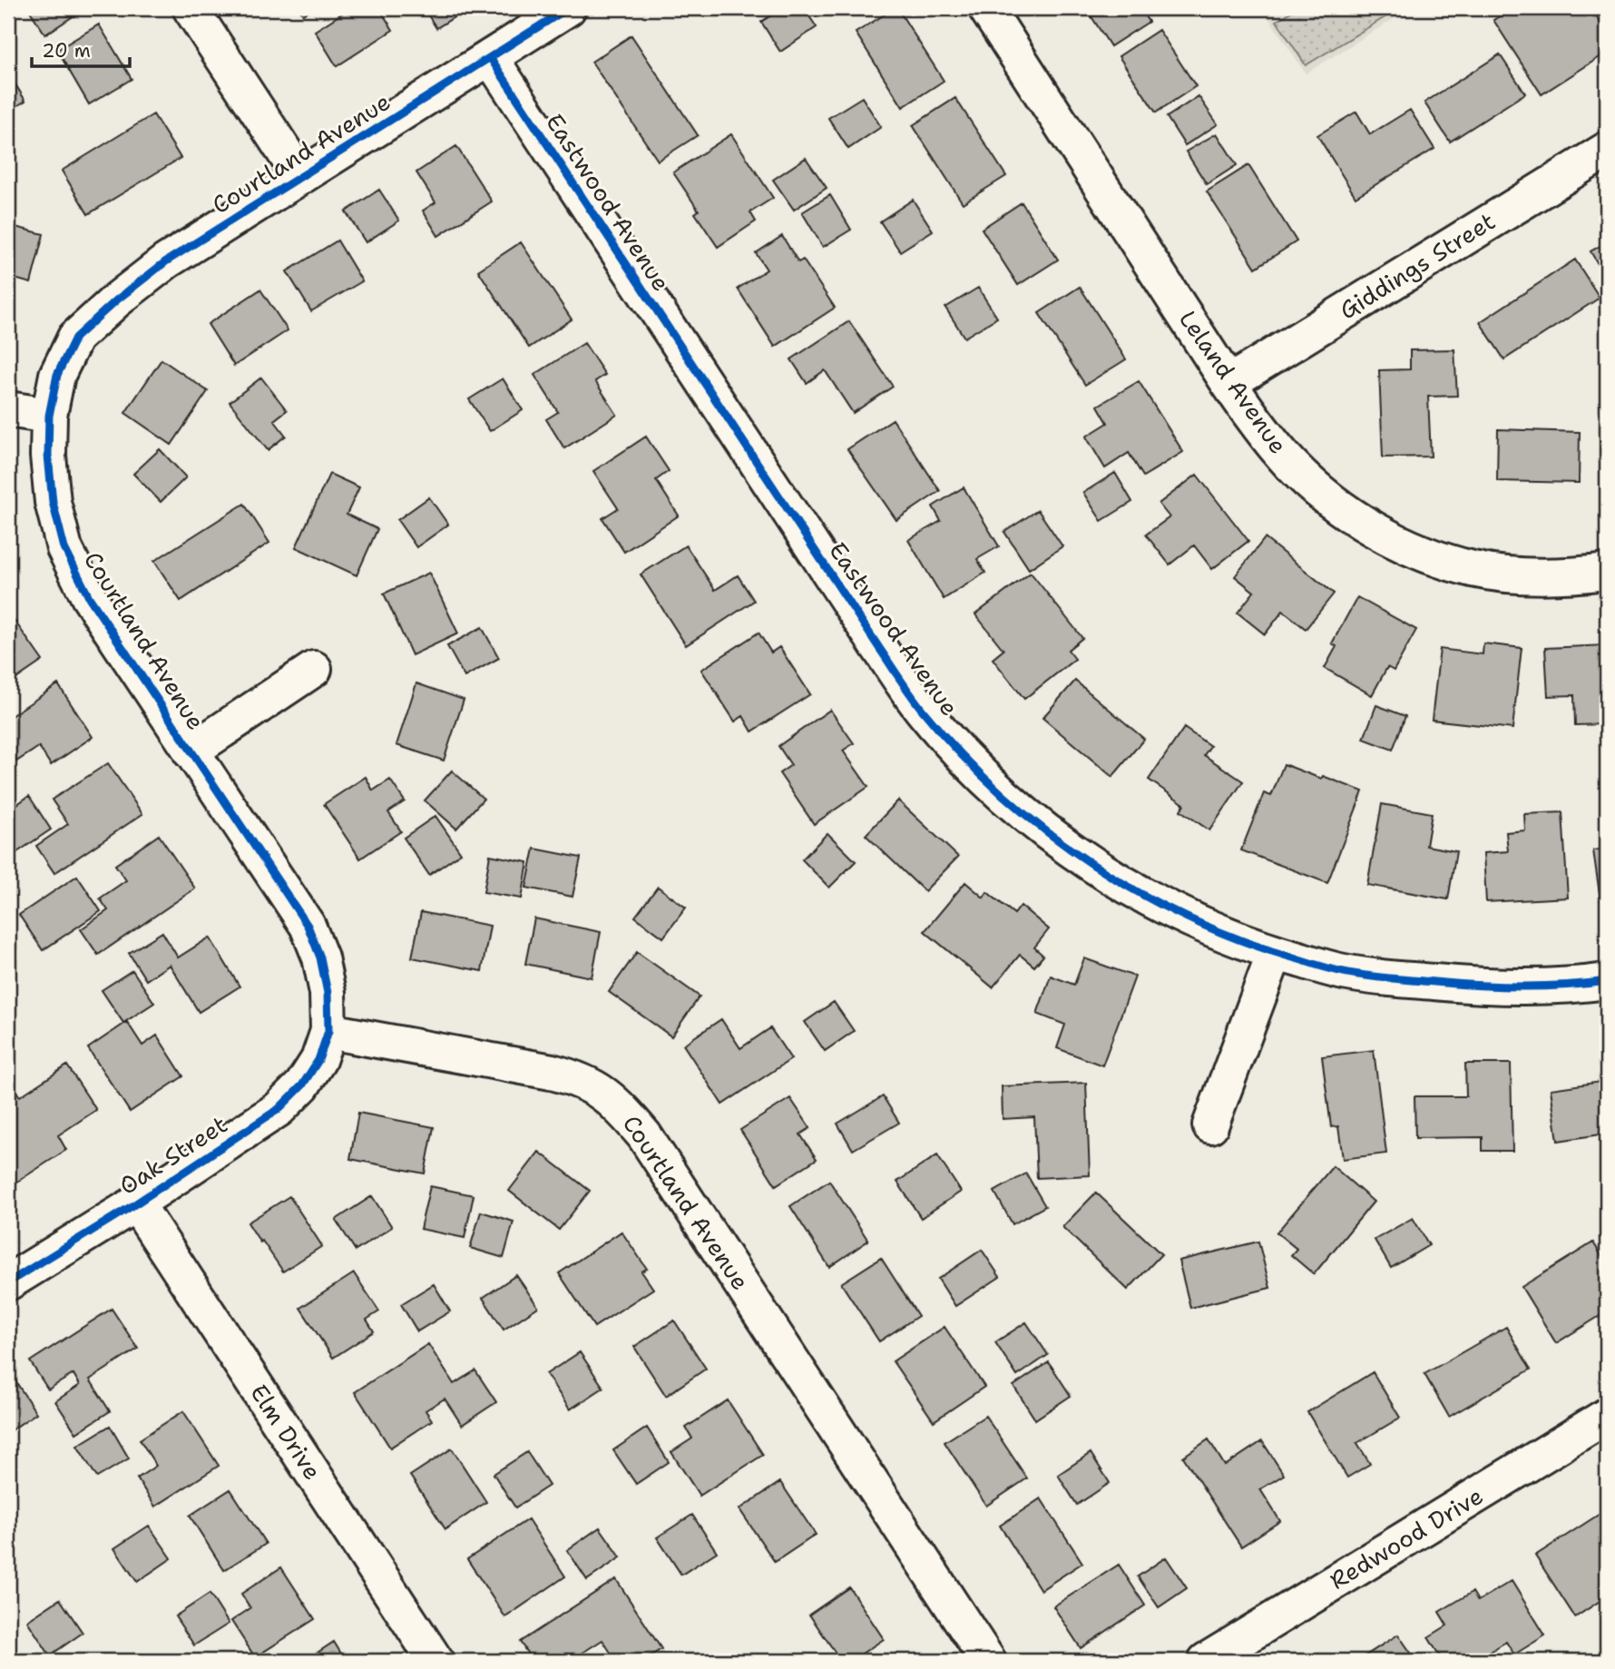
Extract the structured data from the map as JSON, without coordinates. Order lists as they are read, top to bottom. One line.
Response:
{"streets":{"street":["Courtland Avenue","Eastwood Avenue","Giddings Street","Leland Avenue","Oak Street","Elm Drive","Redwood Drive"]},"crossings":[["Courtland Avenue","Eastwood Avenue"],["Courtland Avenue","Oak Street"],["Giddings Street","Leland Avenue"],["Oak Street","Elm Drive"]],"scale_bar":"20 m"}
